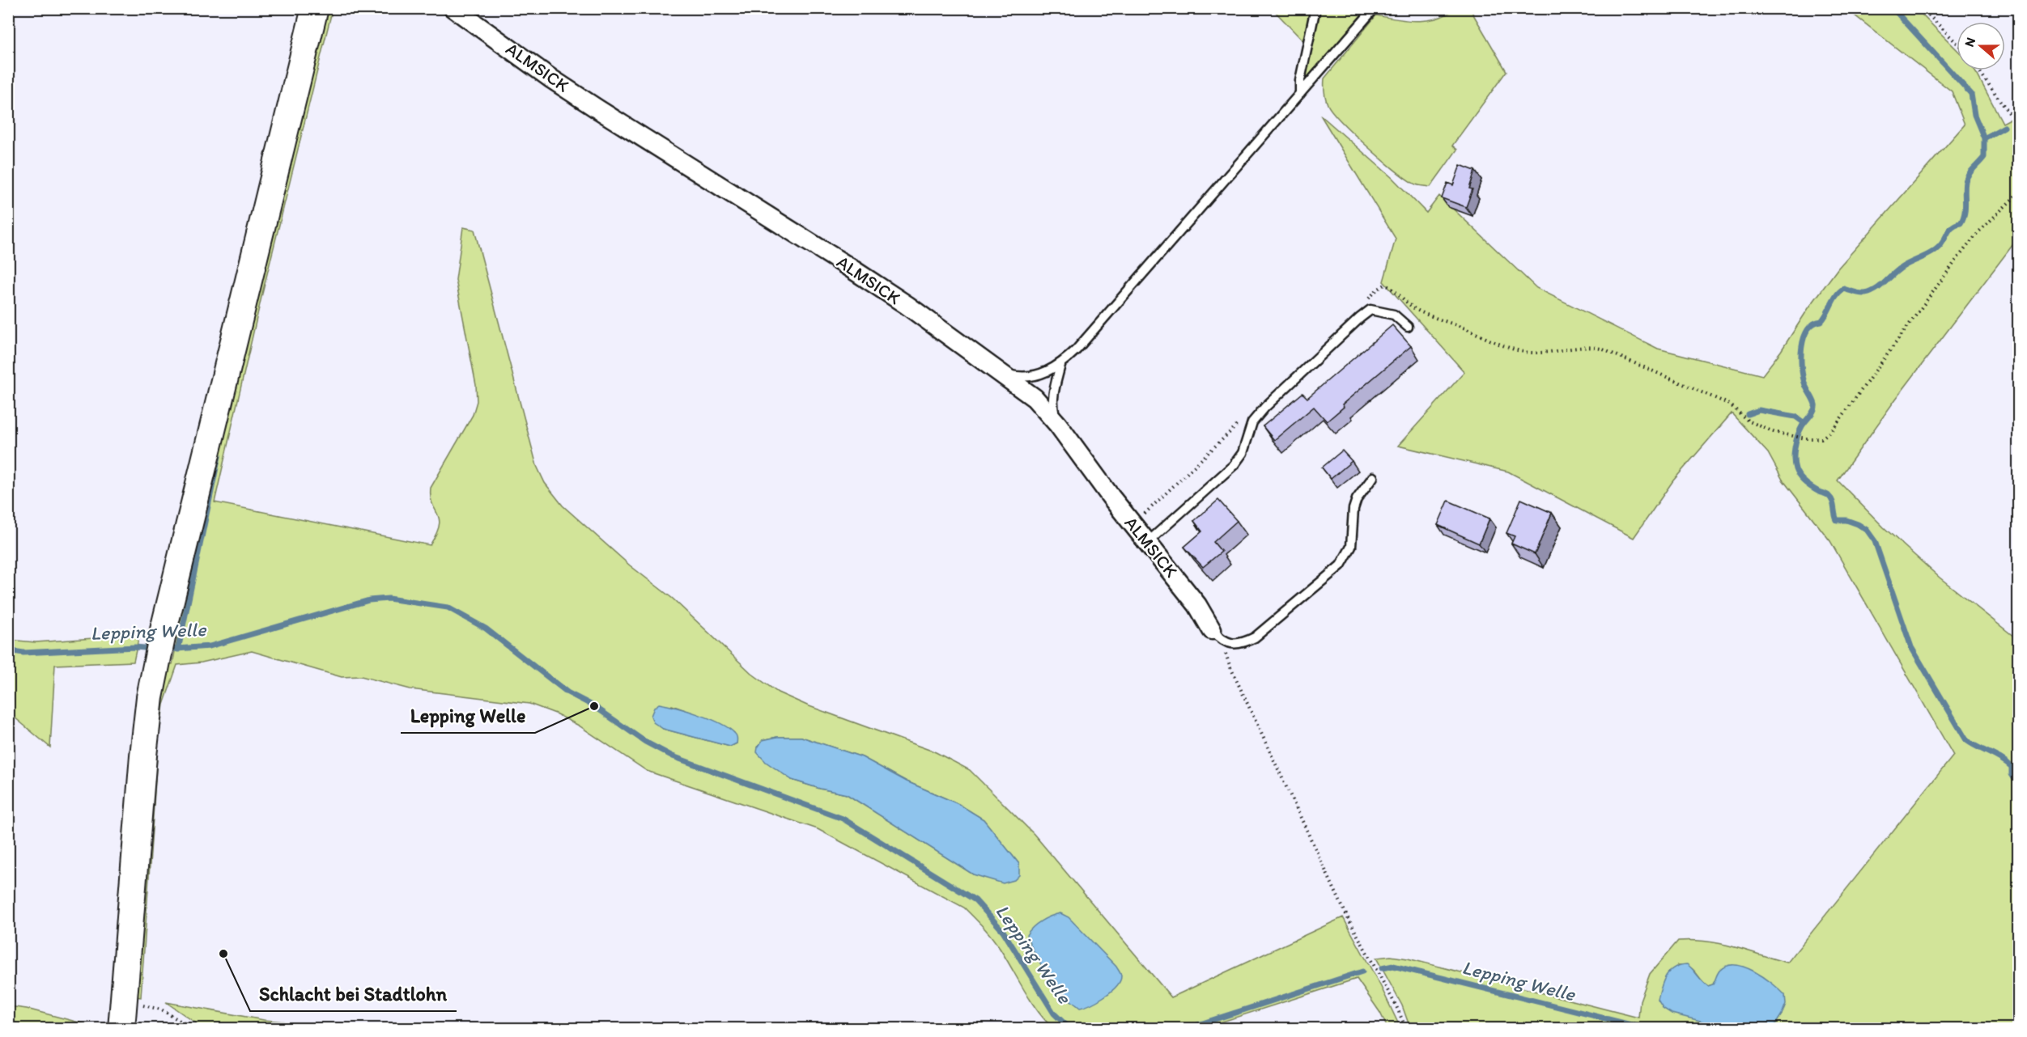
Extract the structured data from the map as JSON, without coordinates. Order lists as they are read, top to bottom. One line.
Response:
{"streets":{"street":["ALMSICK"]},"water":["Lepping Welle"],"places":["Lepping Welle","Schlacht bei Stadtlohn"],"north":"left"}
